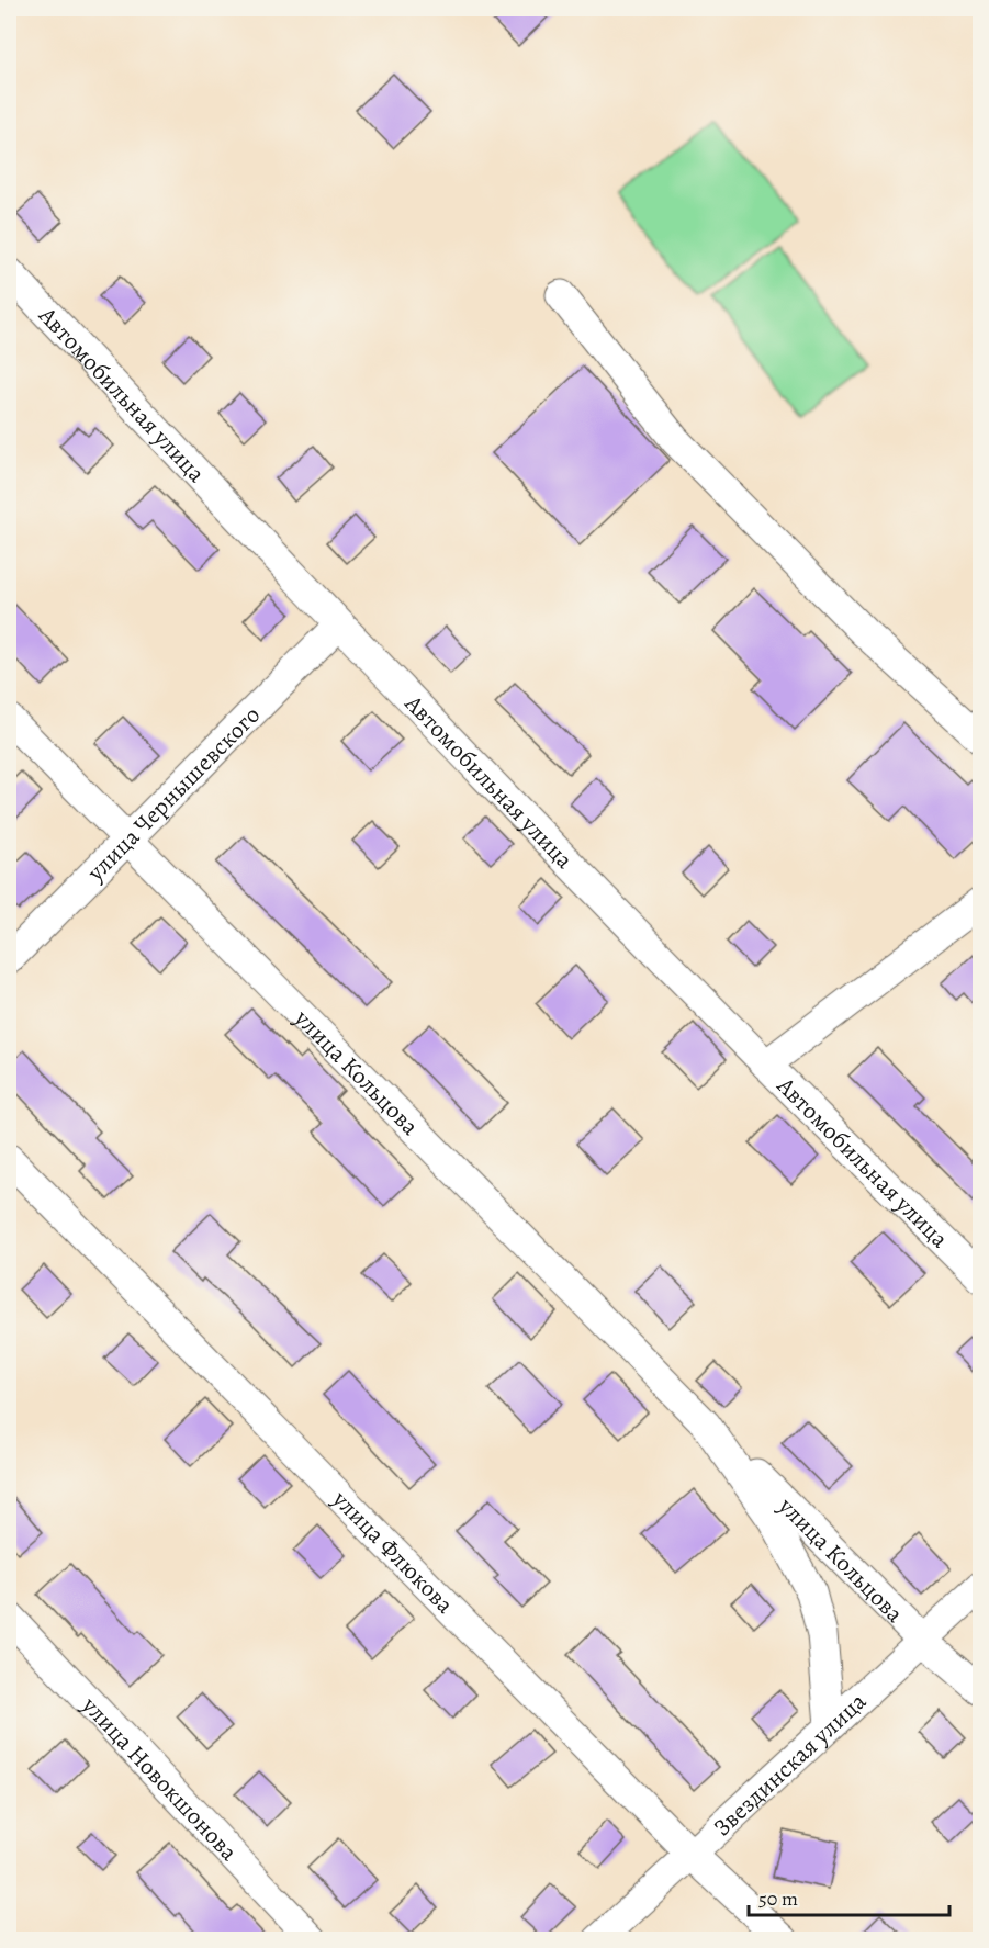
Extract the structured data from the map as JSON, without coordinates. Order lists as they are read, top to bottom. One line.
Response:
{"streets":{"street":["Автомобильная улица","улица Чернышевского","улица Кольцова","улица Флюкова","Звездинская улица","улица Новокшонова"]},"crossings":[["Автомобильная улица","улица Чернышевского"],["улица Чернышевского","улица Кольцова"],["улица Кольцова","Звездинская улица"],["улица Флюкова","Звездинская улица"]],"scale_bar":"50 m"}
